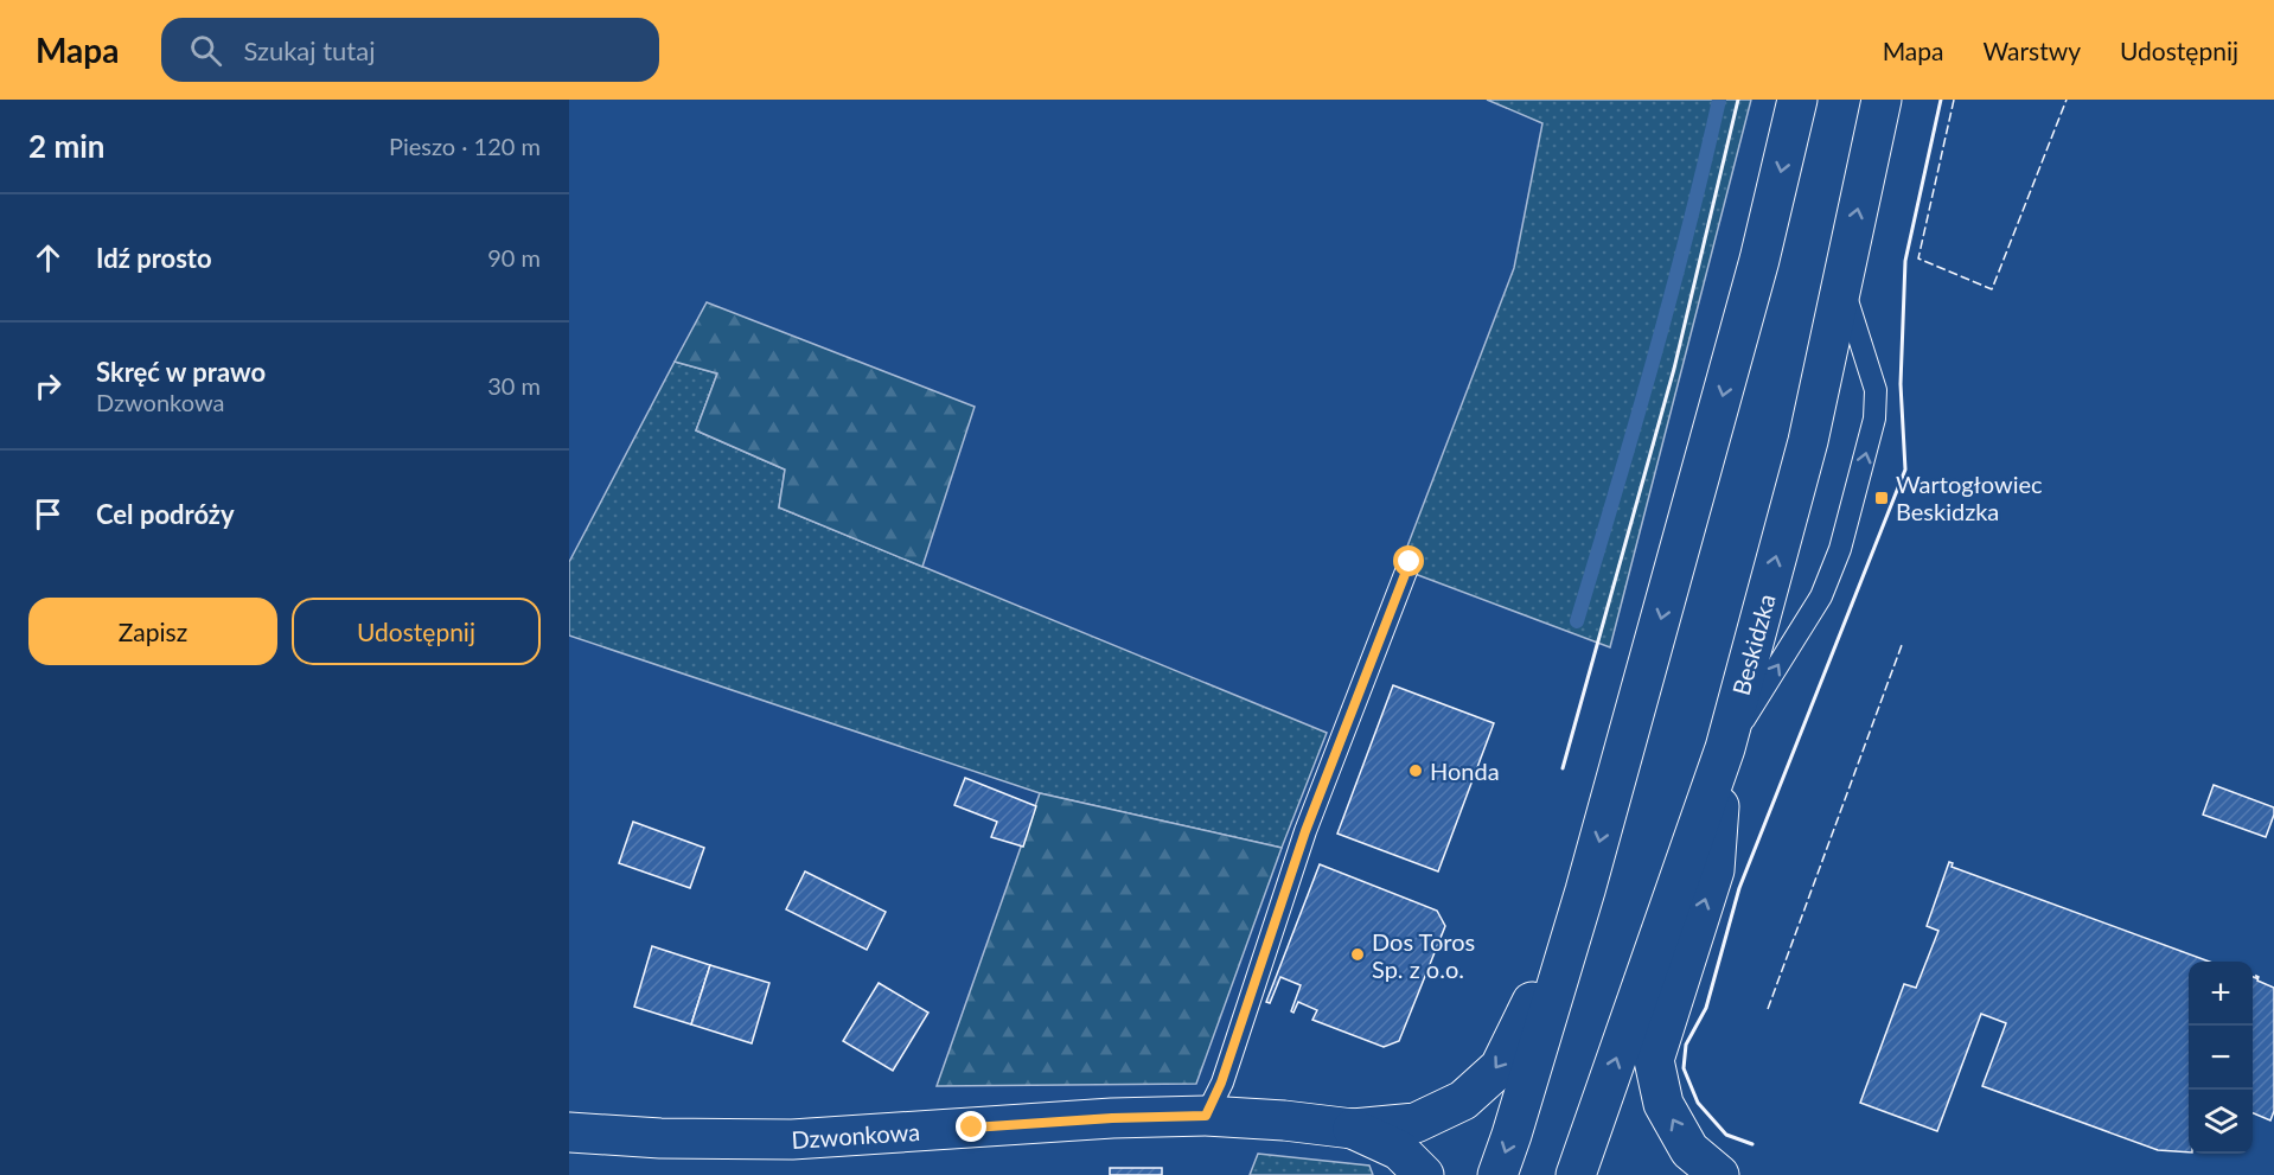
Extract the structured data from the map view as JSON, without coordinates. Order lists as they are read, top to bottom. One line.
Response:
{"streets":{"main road":["Beskidzka","Dzwonkowa"]},"places":{"transit":["Wartogłowiec Beskidzka"],"other":["Honda","Dos Toros Sp. z o.o."]},"page":{"header":"Mapa","search":"Szukaj tutaj","nav":["Mapa","Warstwy","Udostępnij"],"heading":["2 min","Pieszo · 120 m"],"list":[["Idź prosto","90 m"],["Skręć w prawo","Dzwonkowa","30 m"],"Cel podróży"],"buttons":["Zapisz","Udostępnij"],"map_buttons":["+","−"]}}
